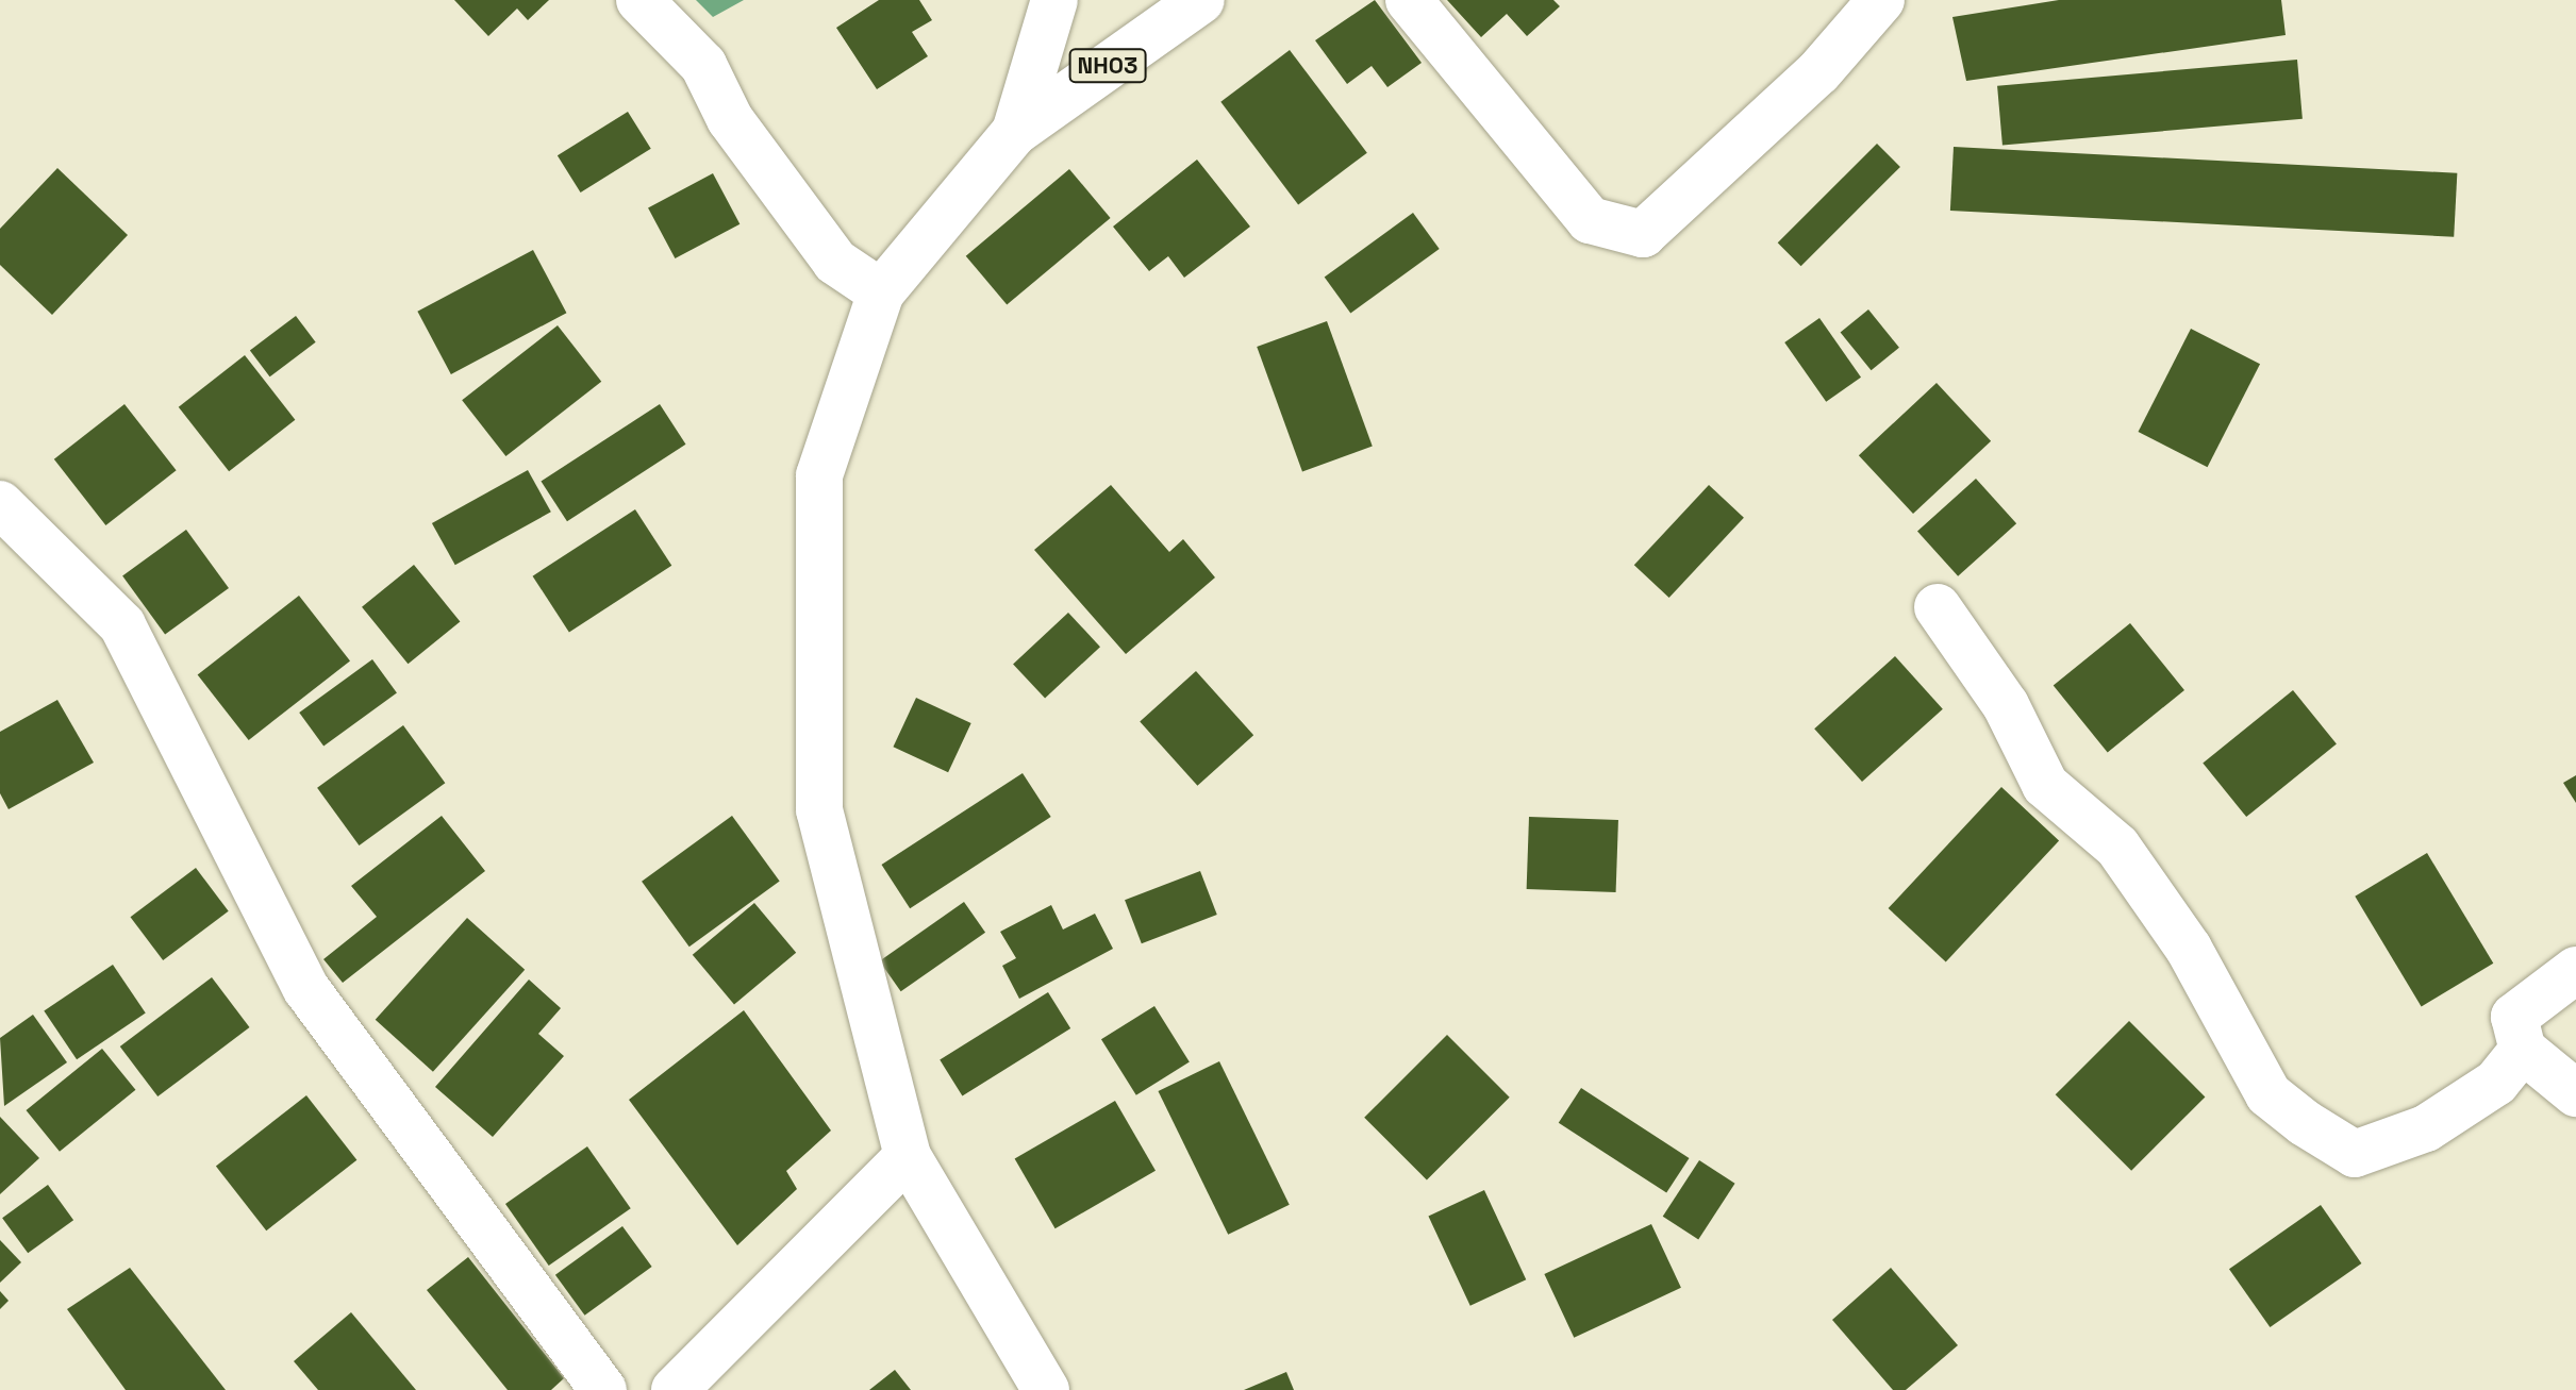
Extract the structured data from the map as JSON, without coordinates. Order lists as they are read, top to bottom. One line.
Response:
{"streets":{"street":["NH03"]}}
